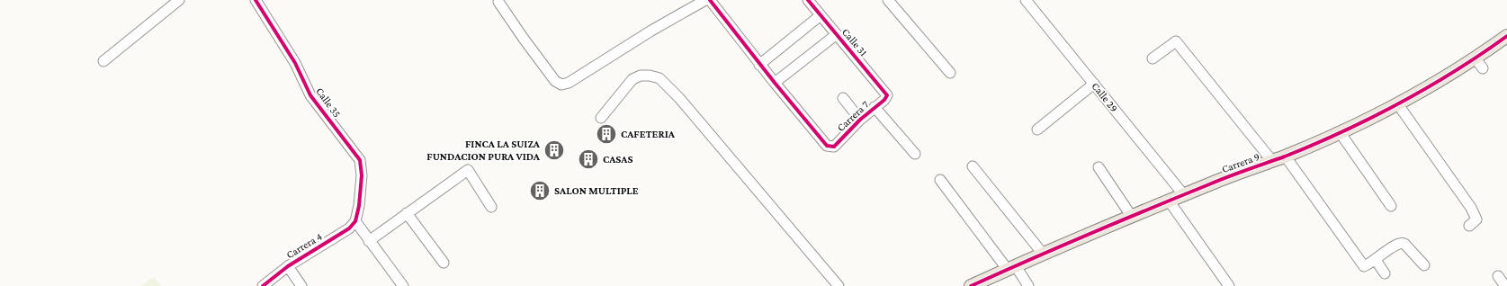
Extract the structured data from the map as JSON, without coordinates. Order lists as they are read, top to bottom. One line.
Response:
{"streets":{"main road":["Carrera 9"],"street":["Calle 31","Calle 29","Calle 35","Carrera 7","Carrera 4"]},"crossings":[["Calle 31","Carrera 7"],["Calle 29","Carrera 9"],["Calle 35","Carrera 4"]],"places":{"building":["CAFETERIA","FINCA LA SUIZA FUNDACION PURA VIDA","CASAS","SALON MULTIPLE"]}}
